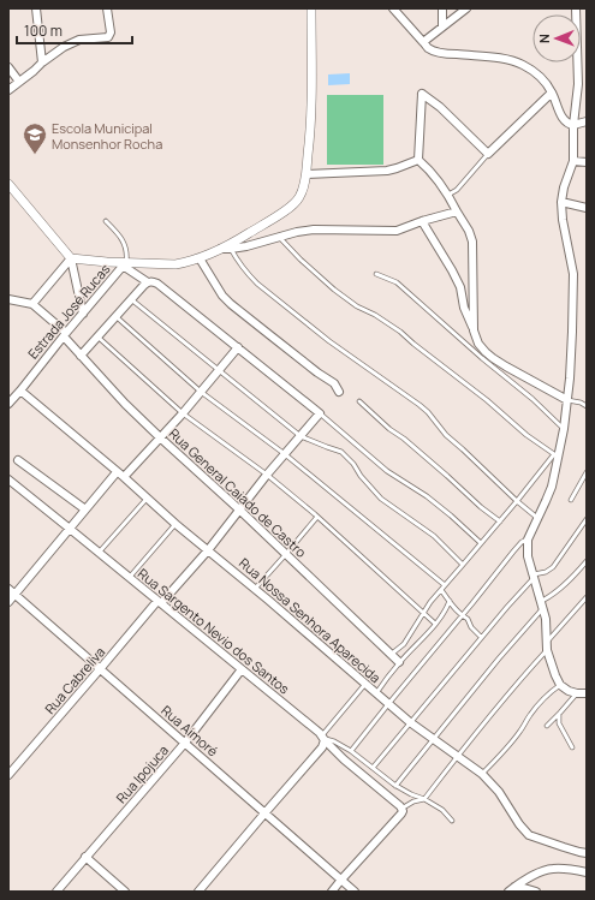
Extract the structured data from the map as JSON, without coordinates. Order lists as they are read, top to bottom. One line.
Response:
{"streets":{"street":["Estrada José Rucas","Rua General Caiado de Castro","Rua Nossa Senhora Aparecida","Rua Sargento Nevio dos Santos","Rua Cabreliva","Rua Aimoré","Rua Ipojuca"]},"crossings":[["Estrada José Rucas","Rua General Caiado de Castro"],["Estrada José Rucas","Rua Nossa Senhora Aparecida"],["Rua General Caiado de Castro","Rua Cabreliva"],["Rua Nossa Senhora Aparecida","Rua Cabreliva"],["Rua Sargento Nevio dos Santos","Rua Cabreliva"],["Rua Sargento Nevio dos Santos","Rua Ipojuca"],["Rua Cabreliva","Rua Aimoré"],["Rua Aimoré","Rua Ipojuca"]],"places":{"school or university":["Escola Municipal Monsenhor Rocha"]},"scale_bar":"100 m","north":"left"}
